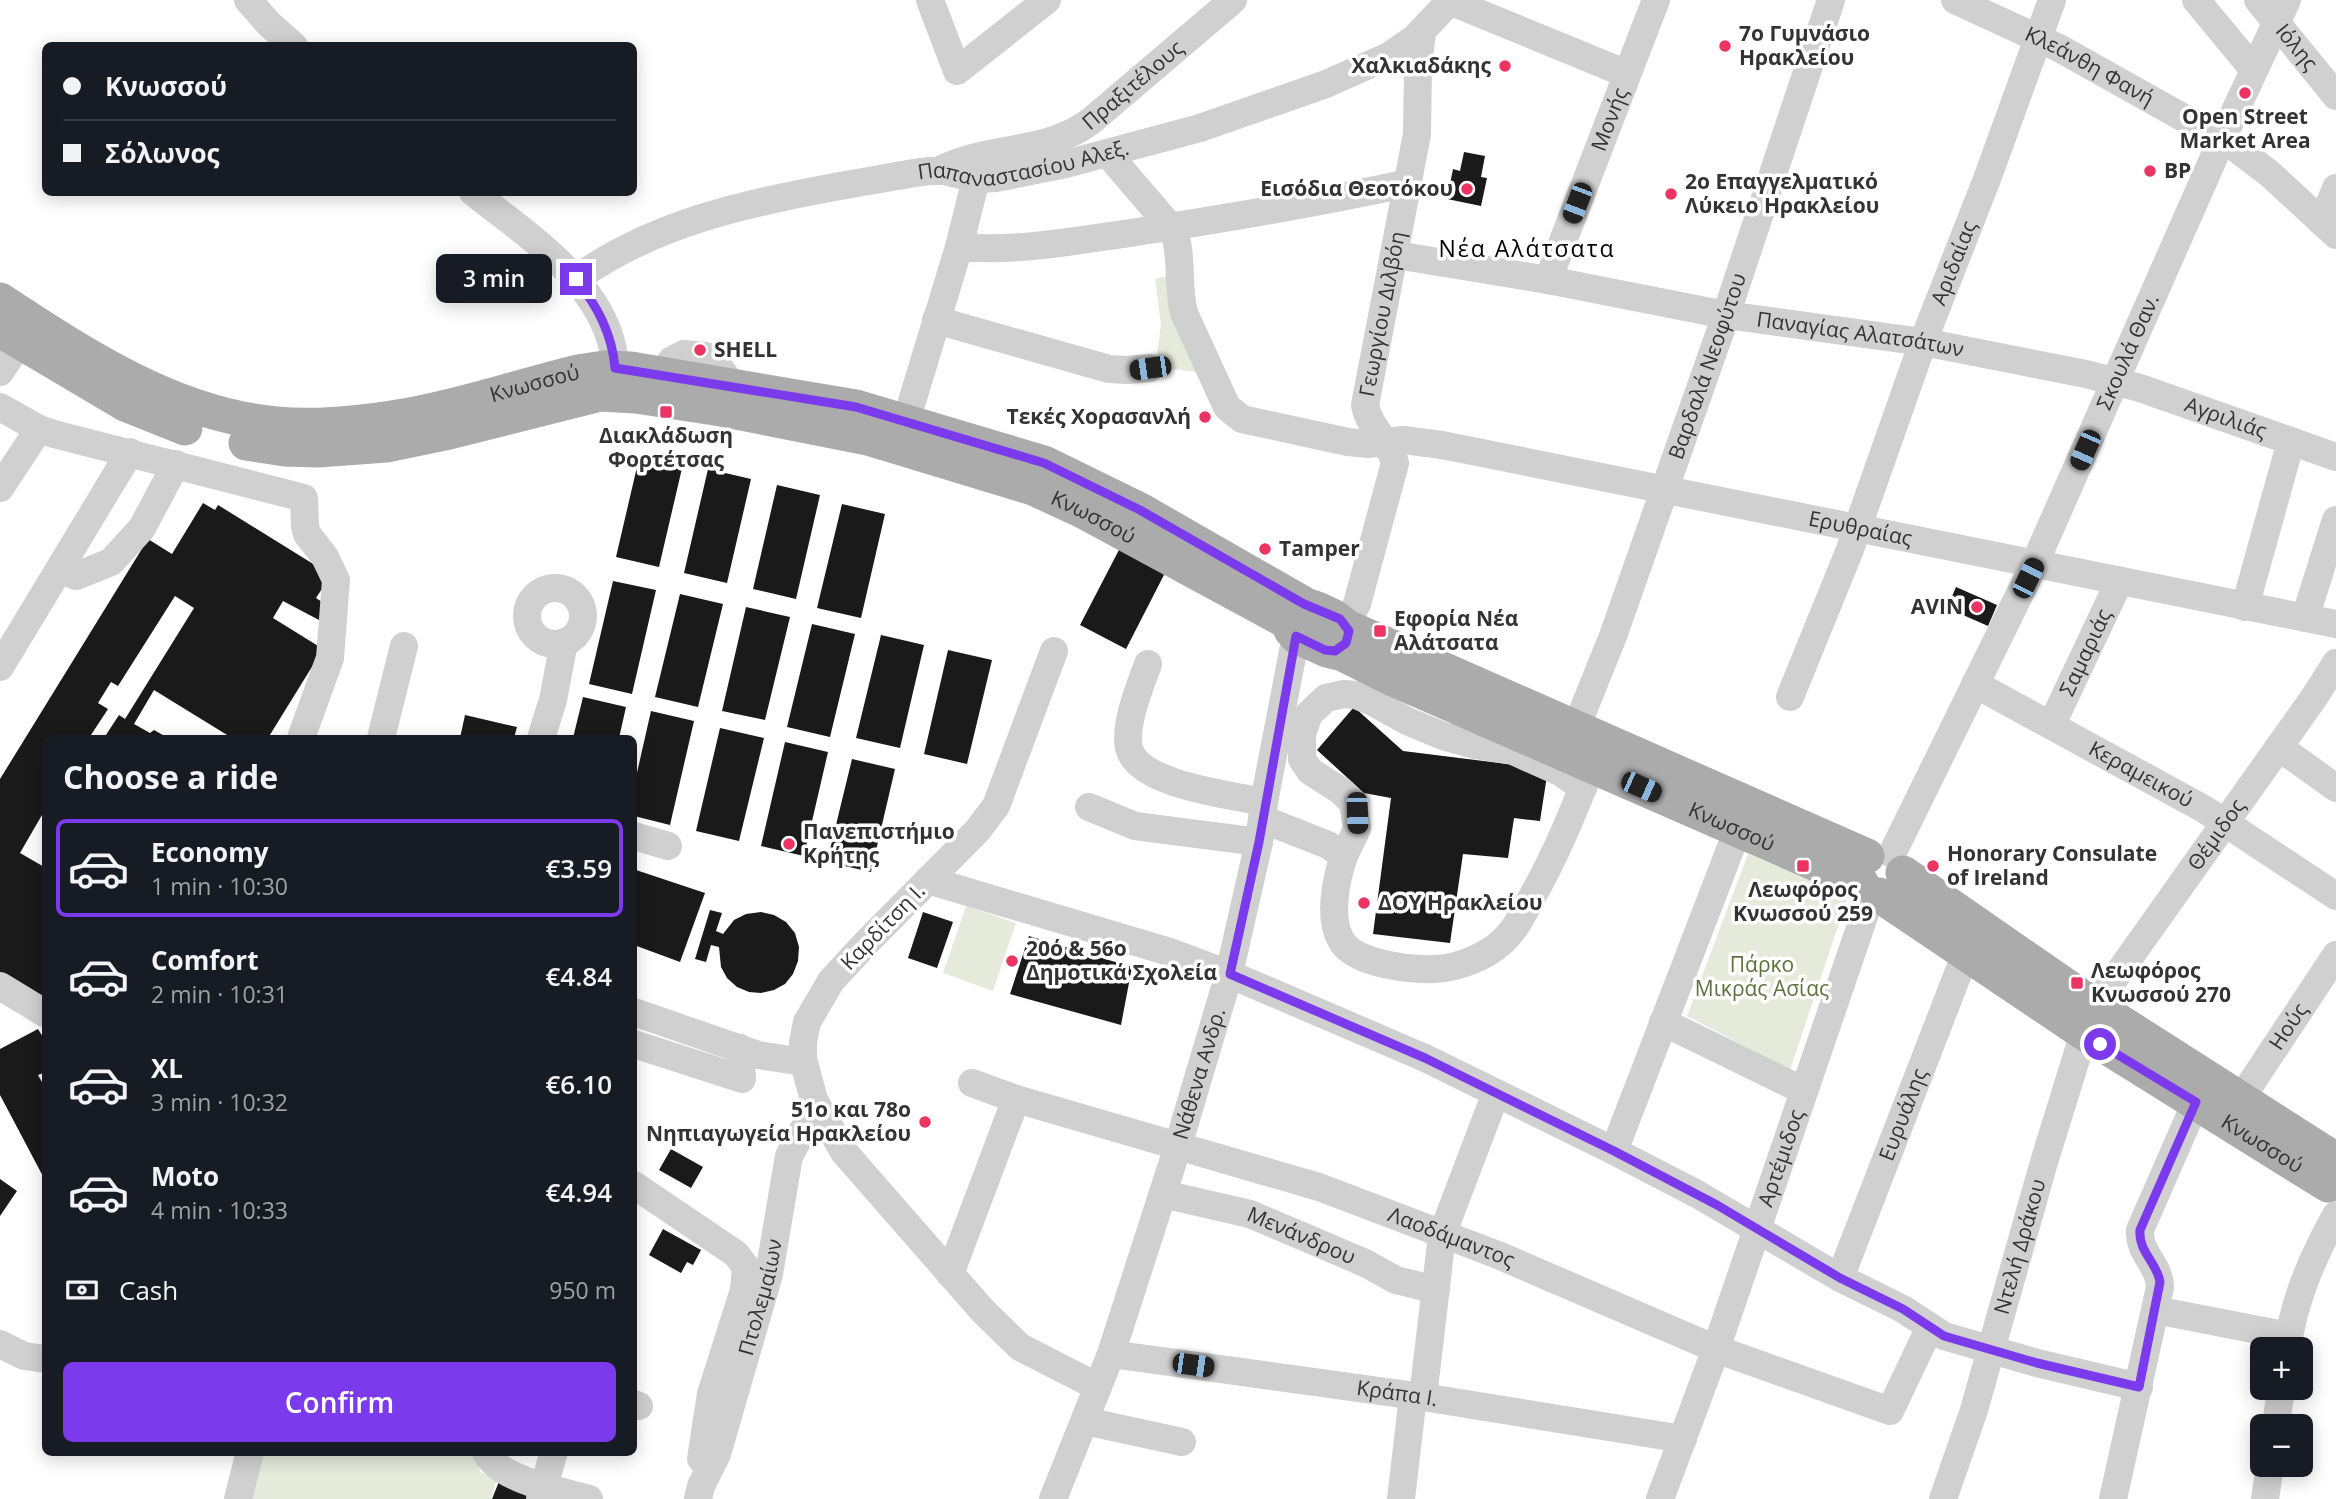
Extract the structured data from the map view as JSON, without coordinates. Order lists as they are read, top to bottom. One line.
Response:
{"streets":{"main road":["Κνωσσού"],"street":["Ιόλης","Κλεάνθη Φανή","Πραξιτέλους","Μονής","Παπαναστασίου Αλεξ.","Αριδαίας","Γεωργίου Διλβόη","Παναγίας Αλατσάτων","Σκουλά Θαν.","Βαρδαλά Νεοφύτου","Αγριλιάς","Ερυθραίας","Σαμαριάς","Κεραμεικού","Θέμιδος","Καρδίτση Ι.","Ηούς","Νάθενα Ανδρ.","Ευρυάλης","Αρτέμιδος","Μενάνδρου","Λαοδάμαντος","Ντελή Δράκου","Πτολεμαίων","Κράπα Ι."]},"crossings":[["Ιόλης","Σκουλά Θαν."],["Κλεάνθη Φανή","Αριδαίας"],["Κλεάνθη Φανή","Σκουλά Θαν."],["Πραξιτέλους","Παπαναστασίου Αλεξ."],["Μονής","Παναγίας Αλατσάτων"],["Παπαναστασίου Αλεξ.","Γεωργίου Διλβόη"],["Αριδαίας","Παναγίας Αλατσάτων"],["Αριδαίας","Ερυθραίας"],["Γεωργίου Διλβόη","Παναγίας Αλατσάτων"],["Γεωργίου Διλβόη","Κνωσσού"],["Γεωργίου Διλβόη","Ερυθραίας"],["Παναγίας Αλατσάτων","Σκουλά Θαν."],["Παναγίας Αλατσάτων","Βαρδαλά Νεοφύτου"],["Παναγίας Αλατσάτων","Αγριλιάς"],["Σκουλά Θαν.","Κνωσσού"],["Σκουλά Θαν.","Αγριλιάς"],["Σκουλά Θαν.","Ερυθραίας"],["Σκουλά Θαν.","Κεραμεικού"],["Σκουλά Θαν.","Αρτέμιδος"],["Βαρδαλά Νεοφύτου","Κνωσσού"],["Βαρδαλά Νεοφύτου","Ερυθραίας"],["Κνωσσού","Θέμιδος"],["Κνωσσού","Ηούς"],["Κνωσσού","Νάθενα Ανδρ."],["Κνωσσού","Ευρυάλης"],["Κνωσσού","Αρτέμιδος"],["Κνωσσού","Ντελή Δράκου"],["Ερυθραίας","Σαμαριάς"],["Σαμαριάς","Κεραμεικού"],["Κεραμεικού","Θέμιδος"],["Θέμιδος","Ντελή Δράκου"],["Καρδίτση Ι.","Νάθενα Ανδρ."],["Καρδίτση Ι.","Πτολεμαίων"],["Νάθενα Ανδρ.","Μενάνδρου"],["Νάθενα Ανδρ.","Λαοδάμαντος"],["Νάθενα Ανδρ.","Κράπα Ι."],["Αρτέμιδος","Λαοδάμαντος"],["Αρτέμιδος","Κράπα Ι."]],"districts":["Νέα Αλάτσατα"],"parks":["Πάρκο Μικράς Ασίας"],"places":{"other":["7o Γυμνάσιο Ηρακλείου","Χαλκιαδάκης","Open Street Market Area","BP","Εισόδια Θεοτόκου","2ο Επαγγελματικό Λύκειο Ηρακλείου","SHELL","Τεκές Χορασανλή","Tamper","AVIN","Πανεπιστήμιο Κρήτης","Honorary Consulate of Ireland","ΔΟΥ Ηρακλείου","20ό & 56ο Δημοτικά Σχολεία","51ο και 78ο Νηπιαγωγεία Ηρακλείου"],"transit":["Διακλάδωση Φορτέτσας","Εφορία Νέα Αλάτσατα","Λεωφόρος Κνωσσού 259","Λεωφόρος Κνωσσού 270"]},"page":{"banner":["Κνωσσού","Σόλωνος"],"bubble":"3 min","heading":"Choose a ride","list":[{"name":"Economy","note":"1 min · 10:30","value":"€3.59"},{"name":"Comfort","note":"2 min · 10:31","value":"€4.84"},{"name":"XL","note":"3 min · 10:32","value":"€6.10"},{"name":"Moto","note":"4 min · 10:33","value":"€4.94"}],"pay":["Cash","950 m"],"map_buttons":["+","−"],"buttons":"Confirm"}}
